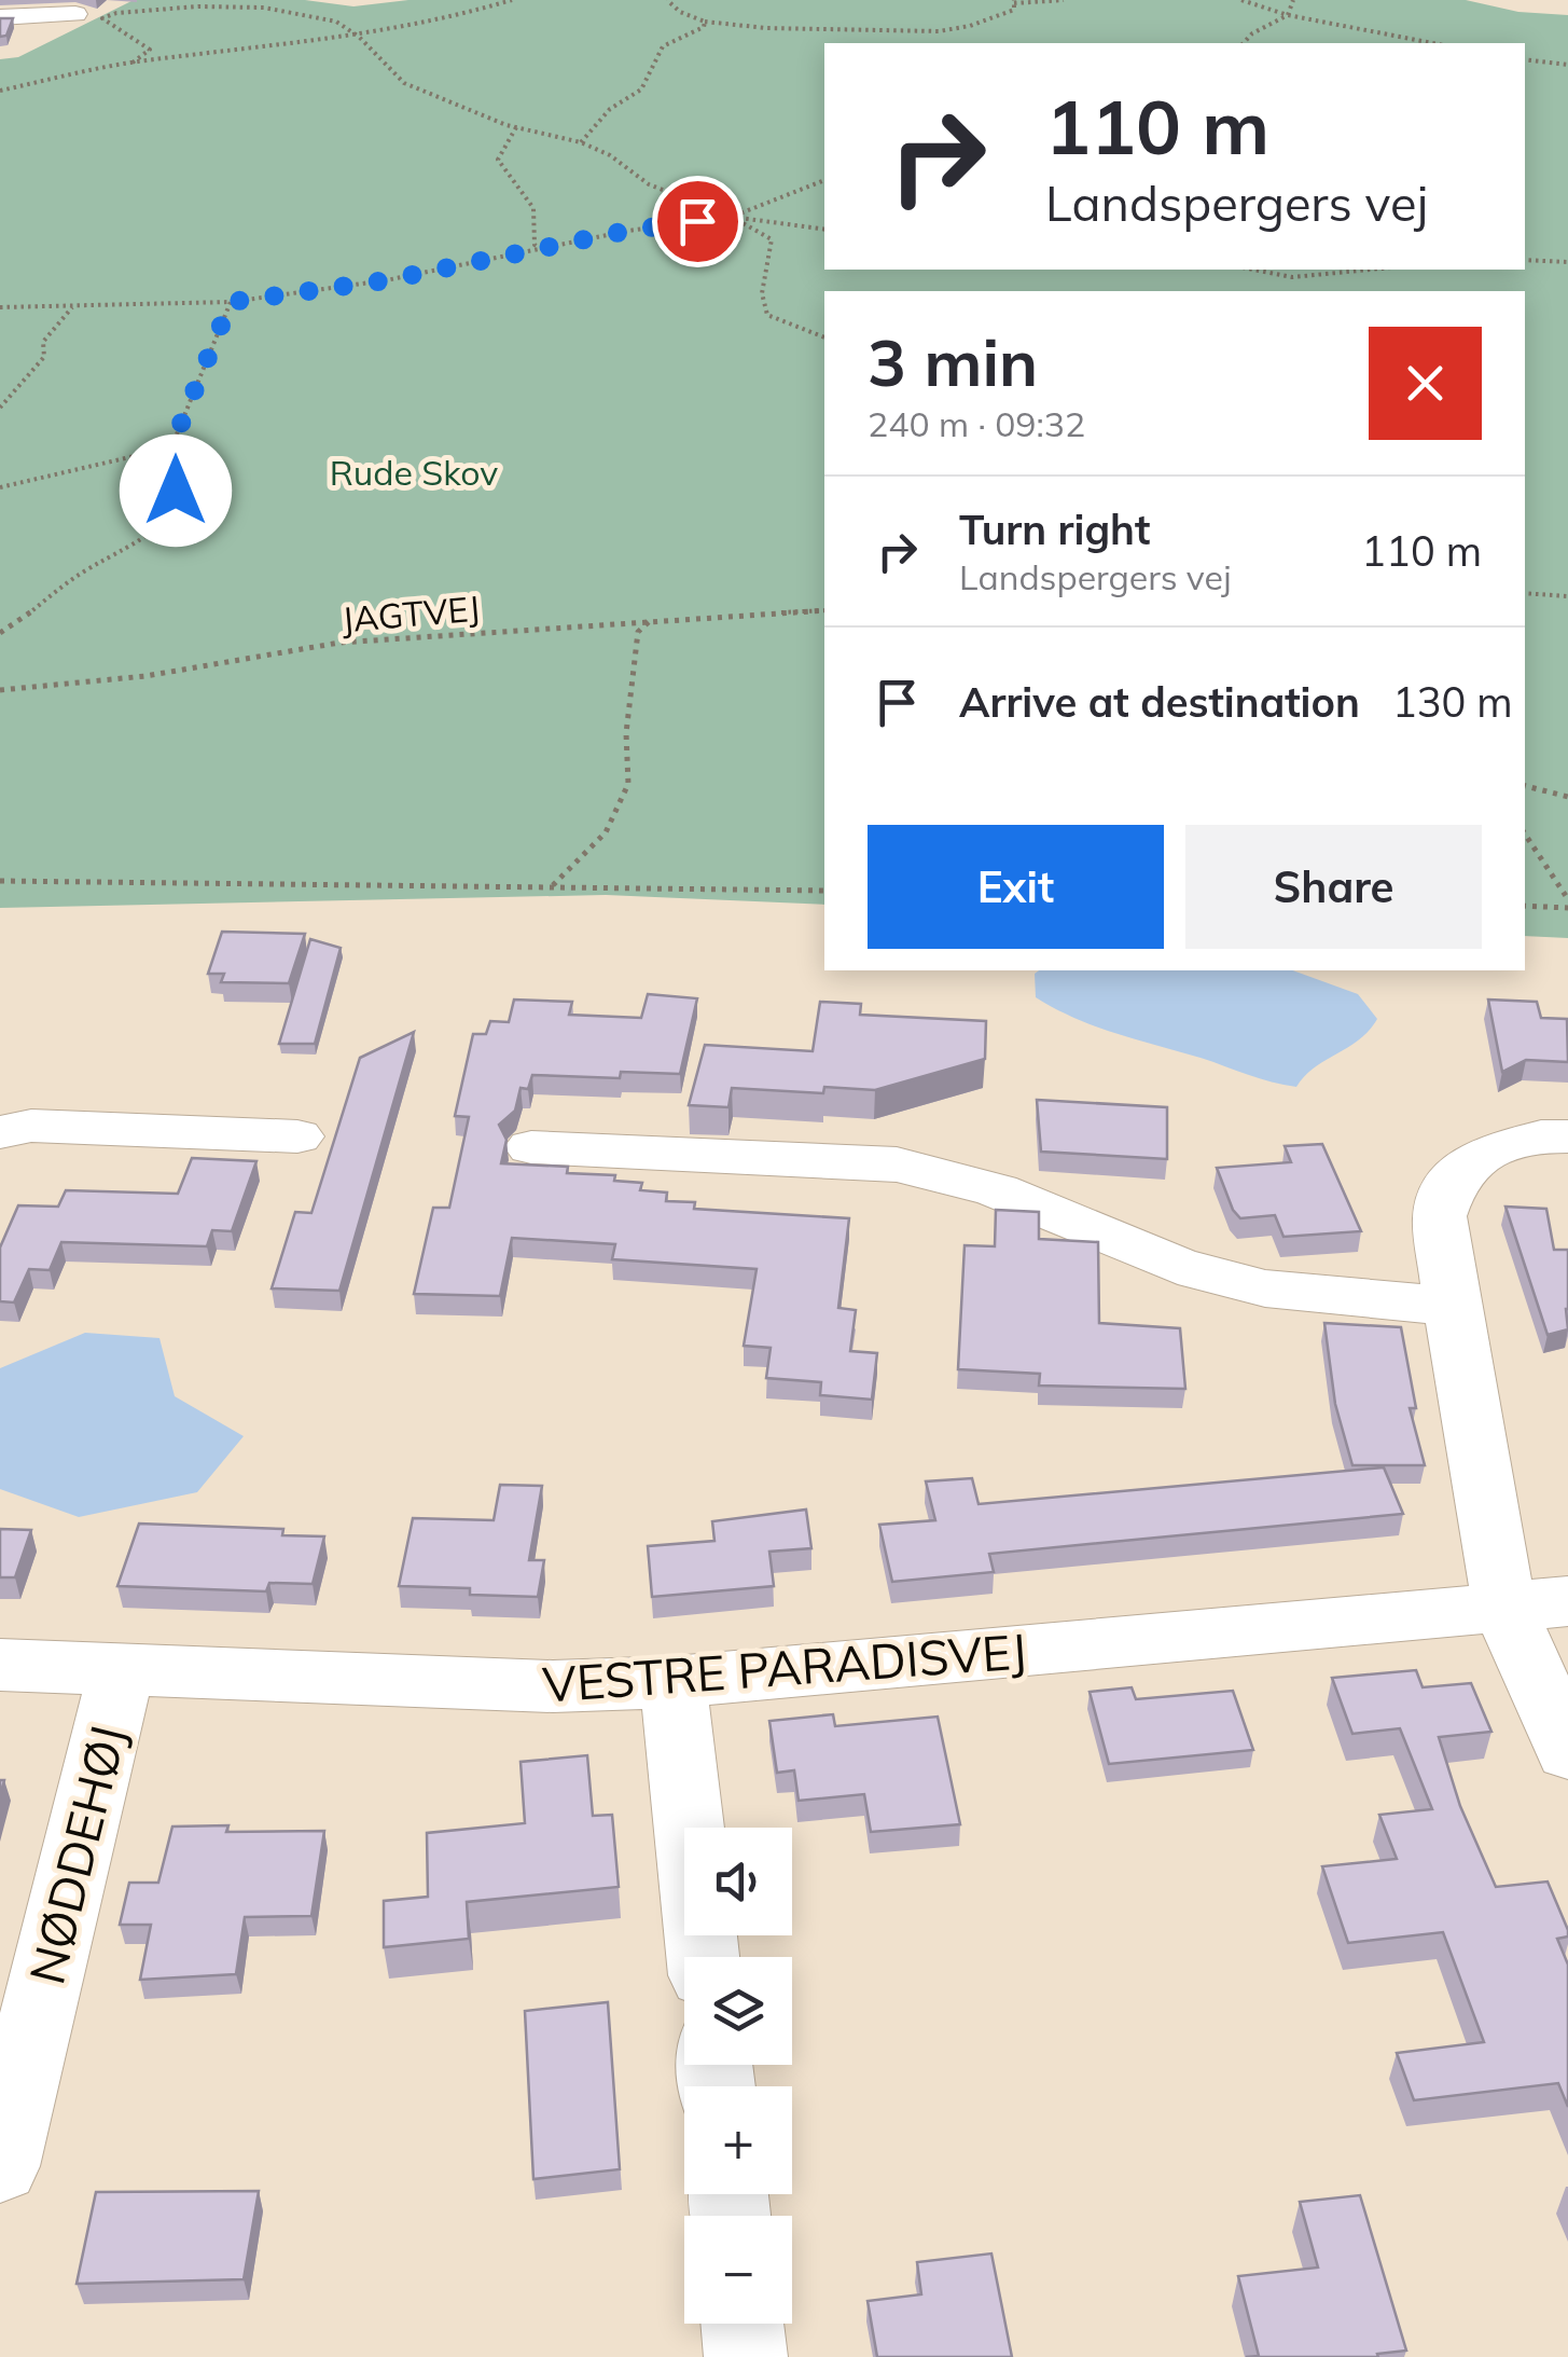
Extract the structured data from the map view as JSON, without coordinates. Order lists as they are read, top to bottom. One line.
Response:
{"streets":{"street":["VESTRE PARADISVEJ","NØDDEHØJ"],"path":["JAGTVEJ"]},"crossings":[["VESTRE PARADISVEJ","NØDDEHØJ"]],"parks":["Rude Skov"],"page":{"turn":["110 m","Landspergers vej"],"heading":["3 min","240 m · 09:32"],"list":[{"name":"Turn right","note":"Landspergers vej","value":"110 m"},{"name":"Arrive at destination","value":"130 m"}],"buttons":["Exit","Share"],"map_buttons":["+","−"]}}
